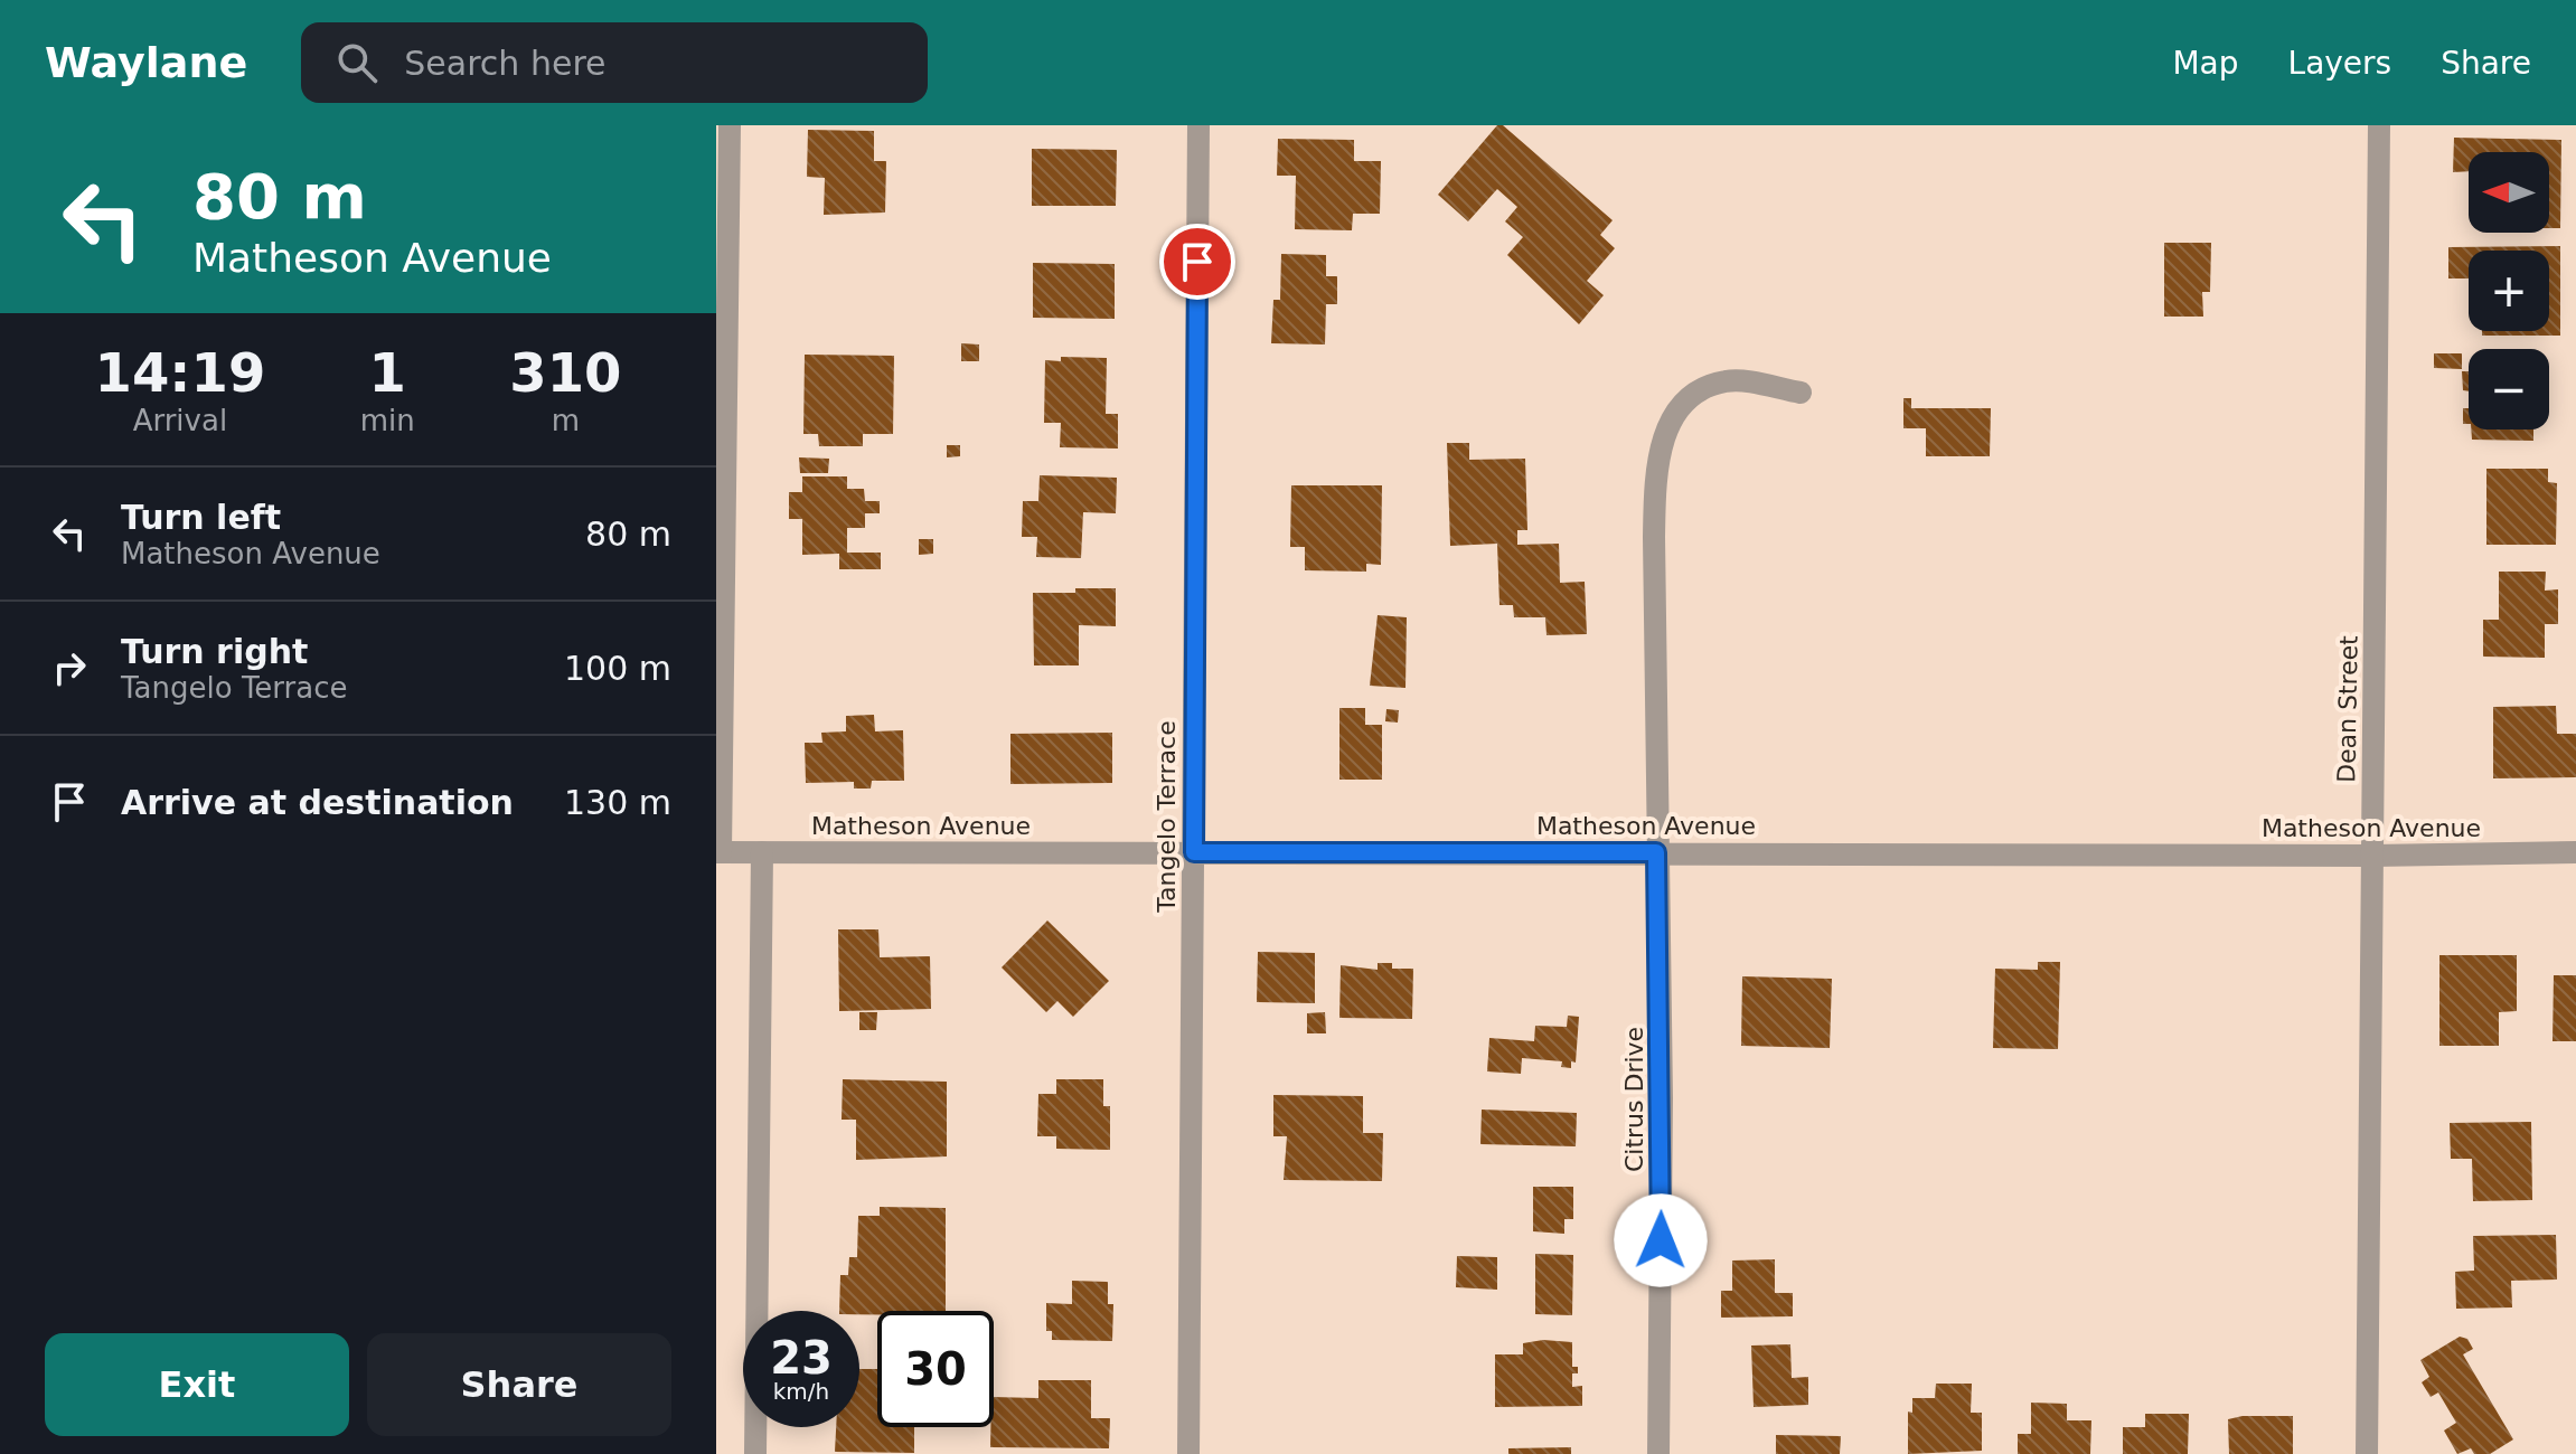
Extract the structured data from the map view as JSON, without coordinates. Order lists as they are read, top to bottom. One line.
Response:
{"streets":{"street":["Dean Street","Tangelo Terrace","Matheson Avenue","Citrus Drive"]},"crossings":[["Dean Street","Matheson Avenue"],["Tangelo Terrace","Matheson Avenue"],["Matheson Avenue","Citrus Drive"]],"north":"left","page":{"header":"Waylane","search":"Search here","nav":["Map","Layers","Share"],"turn":["80 m","Matheson Avenue"],"map_buttons":["+","−"],"eta":["14:19","Arrival","1","min","310","m"],"list":[{"name":"Turn left","note":"Matheson Avenue","value":"80 m"},{"name":"Turn right","note":"Tangelo Terrace","value":"100 m"},{"name":"Arrive at destination","value":"130 m"}],"speed":"23 km/h","limit":"30","buttons":["Exit","Share"]}}
